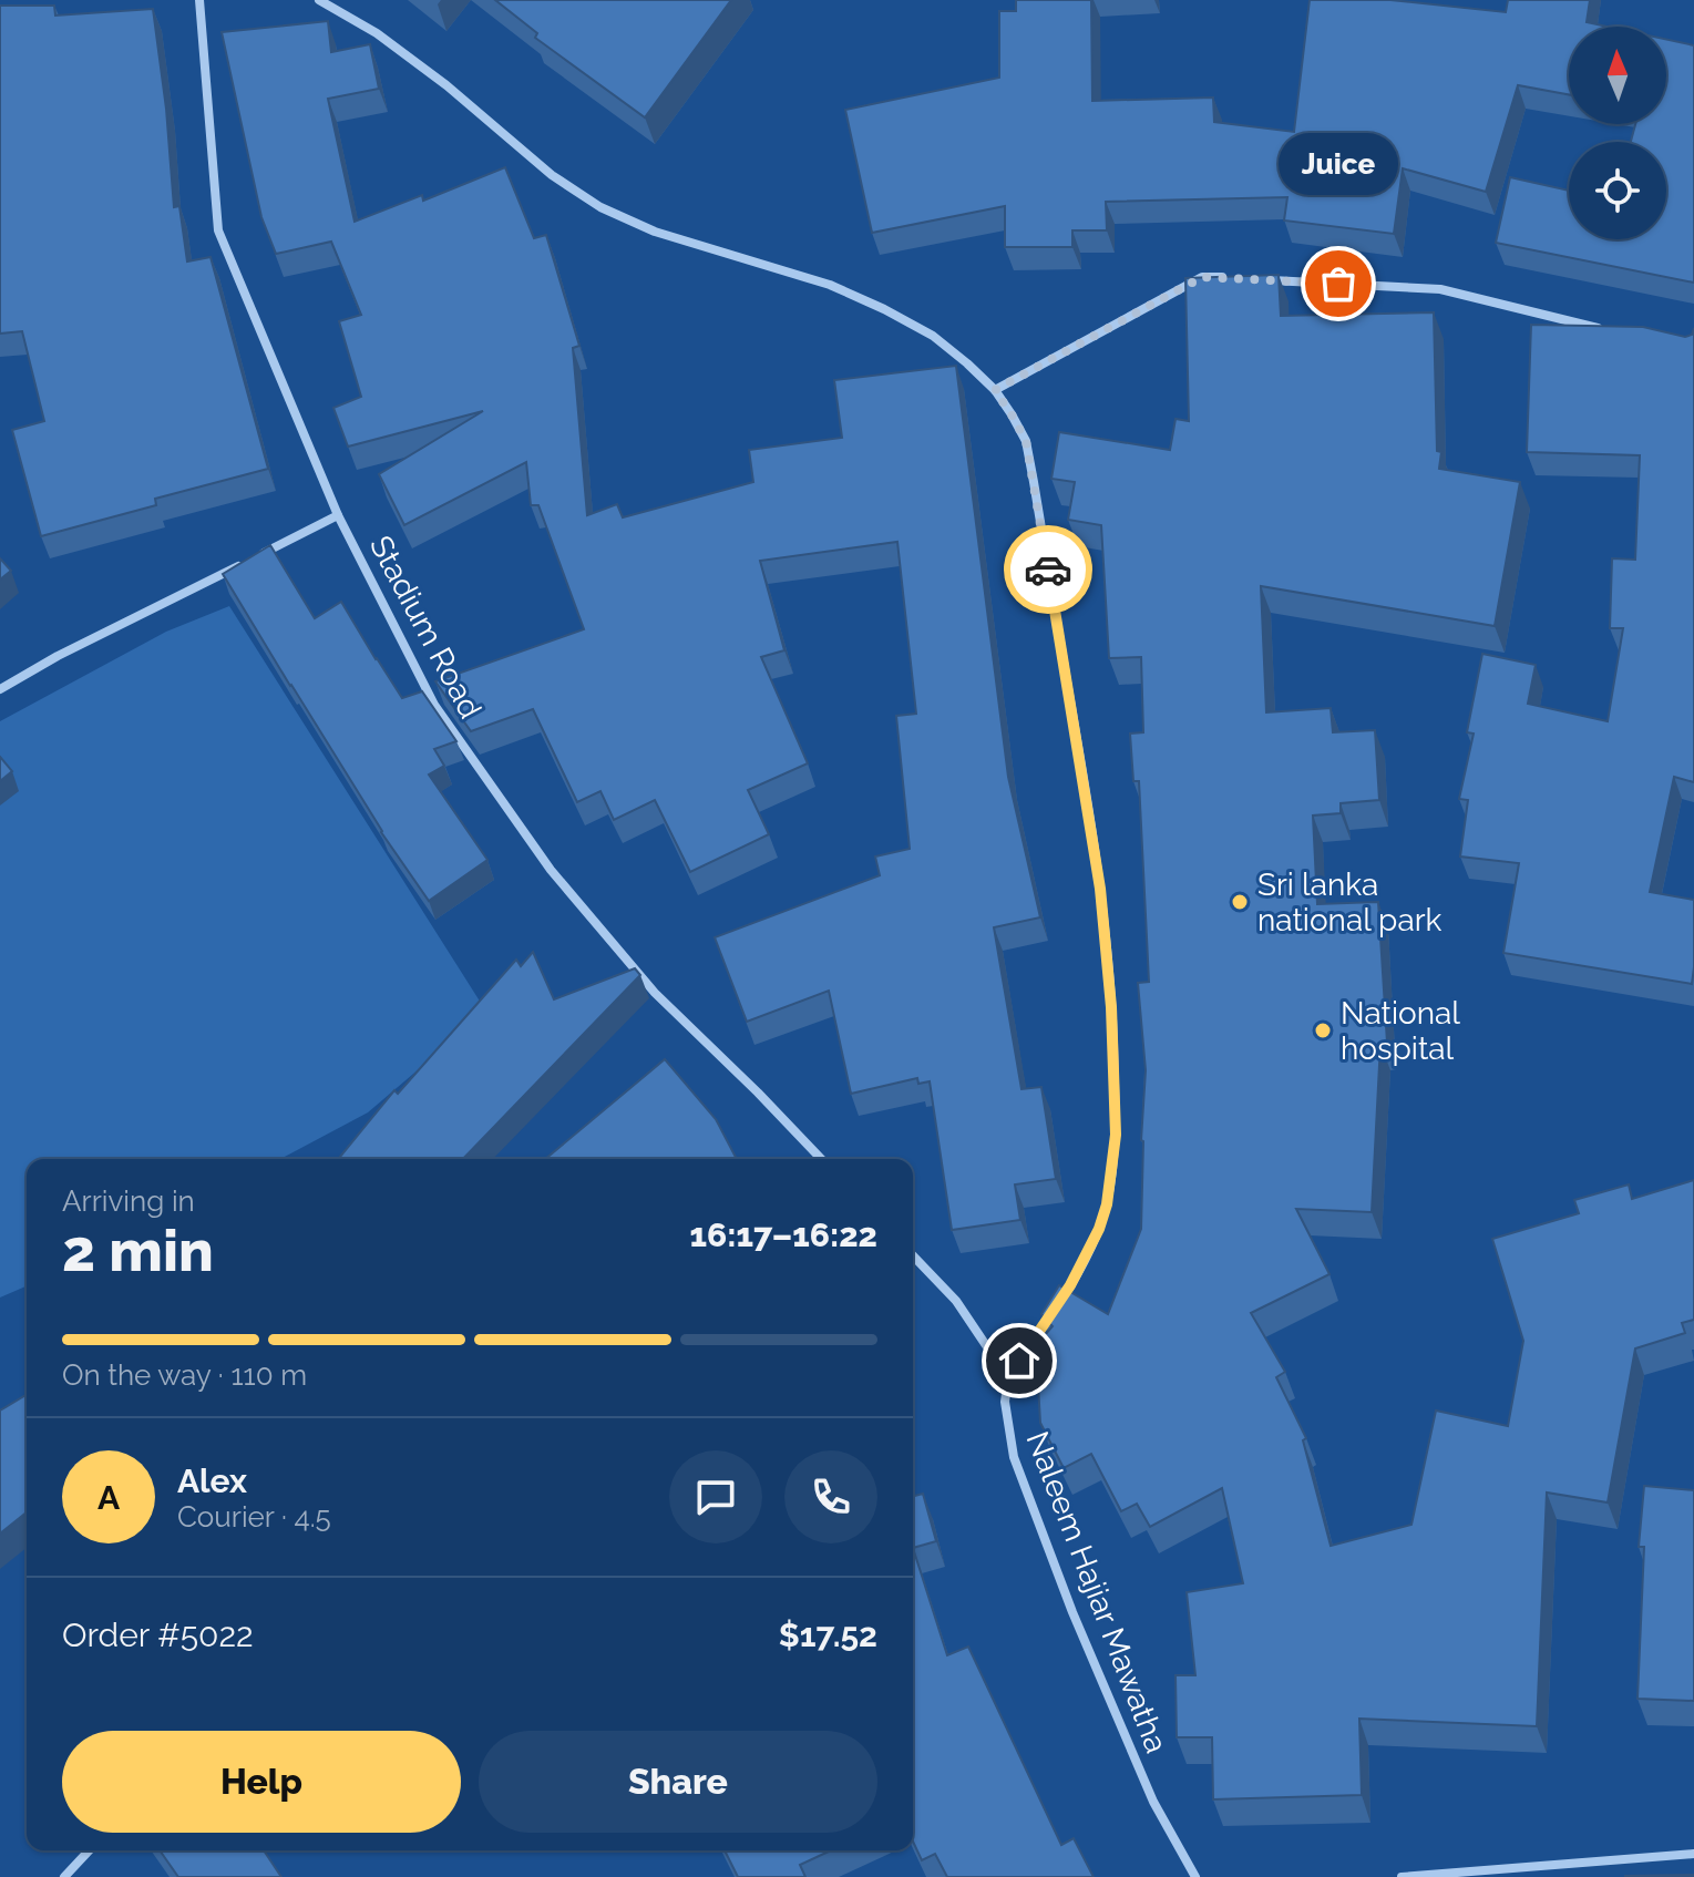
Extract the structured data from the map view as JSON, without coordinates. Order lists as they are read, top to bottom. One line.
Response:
{"streets":{"street":["Stadium Road","Naleem Hajiar Mawatha"]},"places":["Juice","Sri lanka national park","National hospital"],"north":"top","page":{"bubble":"Juice","heading":["2 min","Arriving in","16:17–16:22"],"panel":["Alex","Courier · 4.5","Order #5022","$17.52"],"bar":"On the way · 110 m","round":"A","buttons":["Help","Share"]}}
